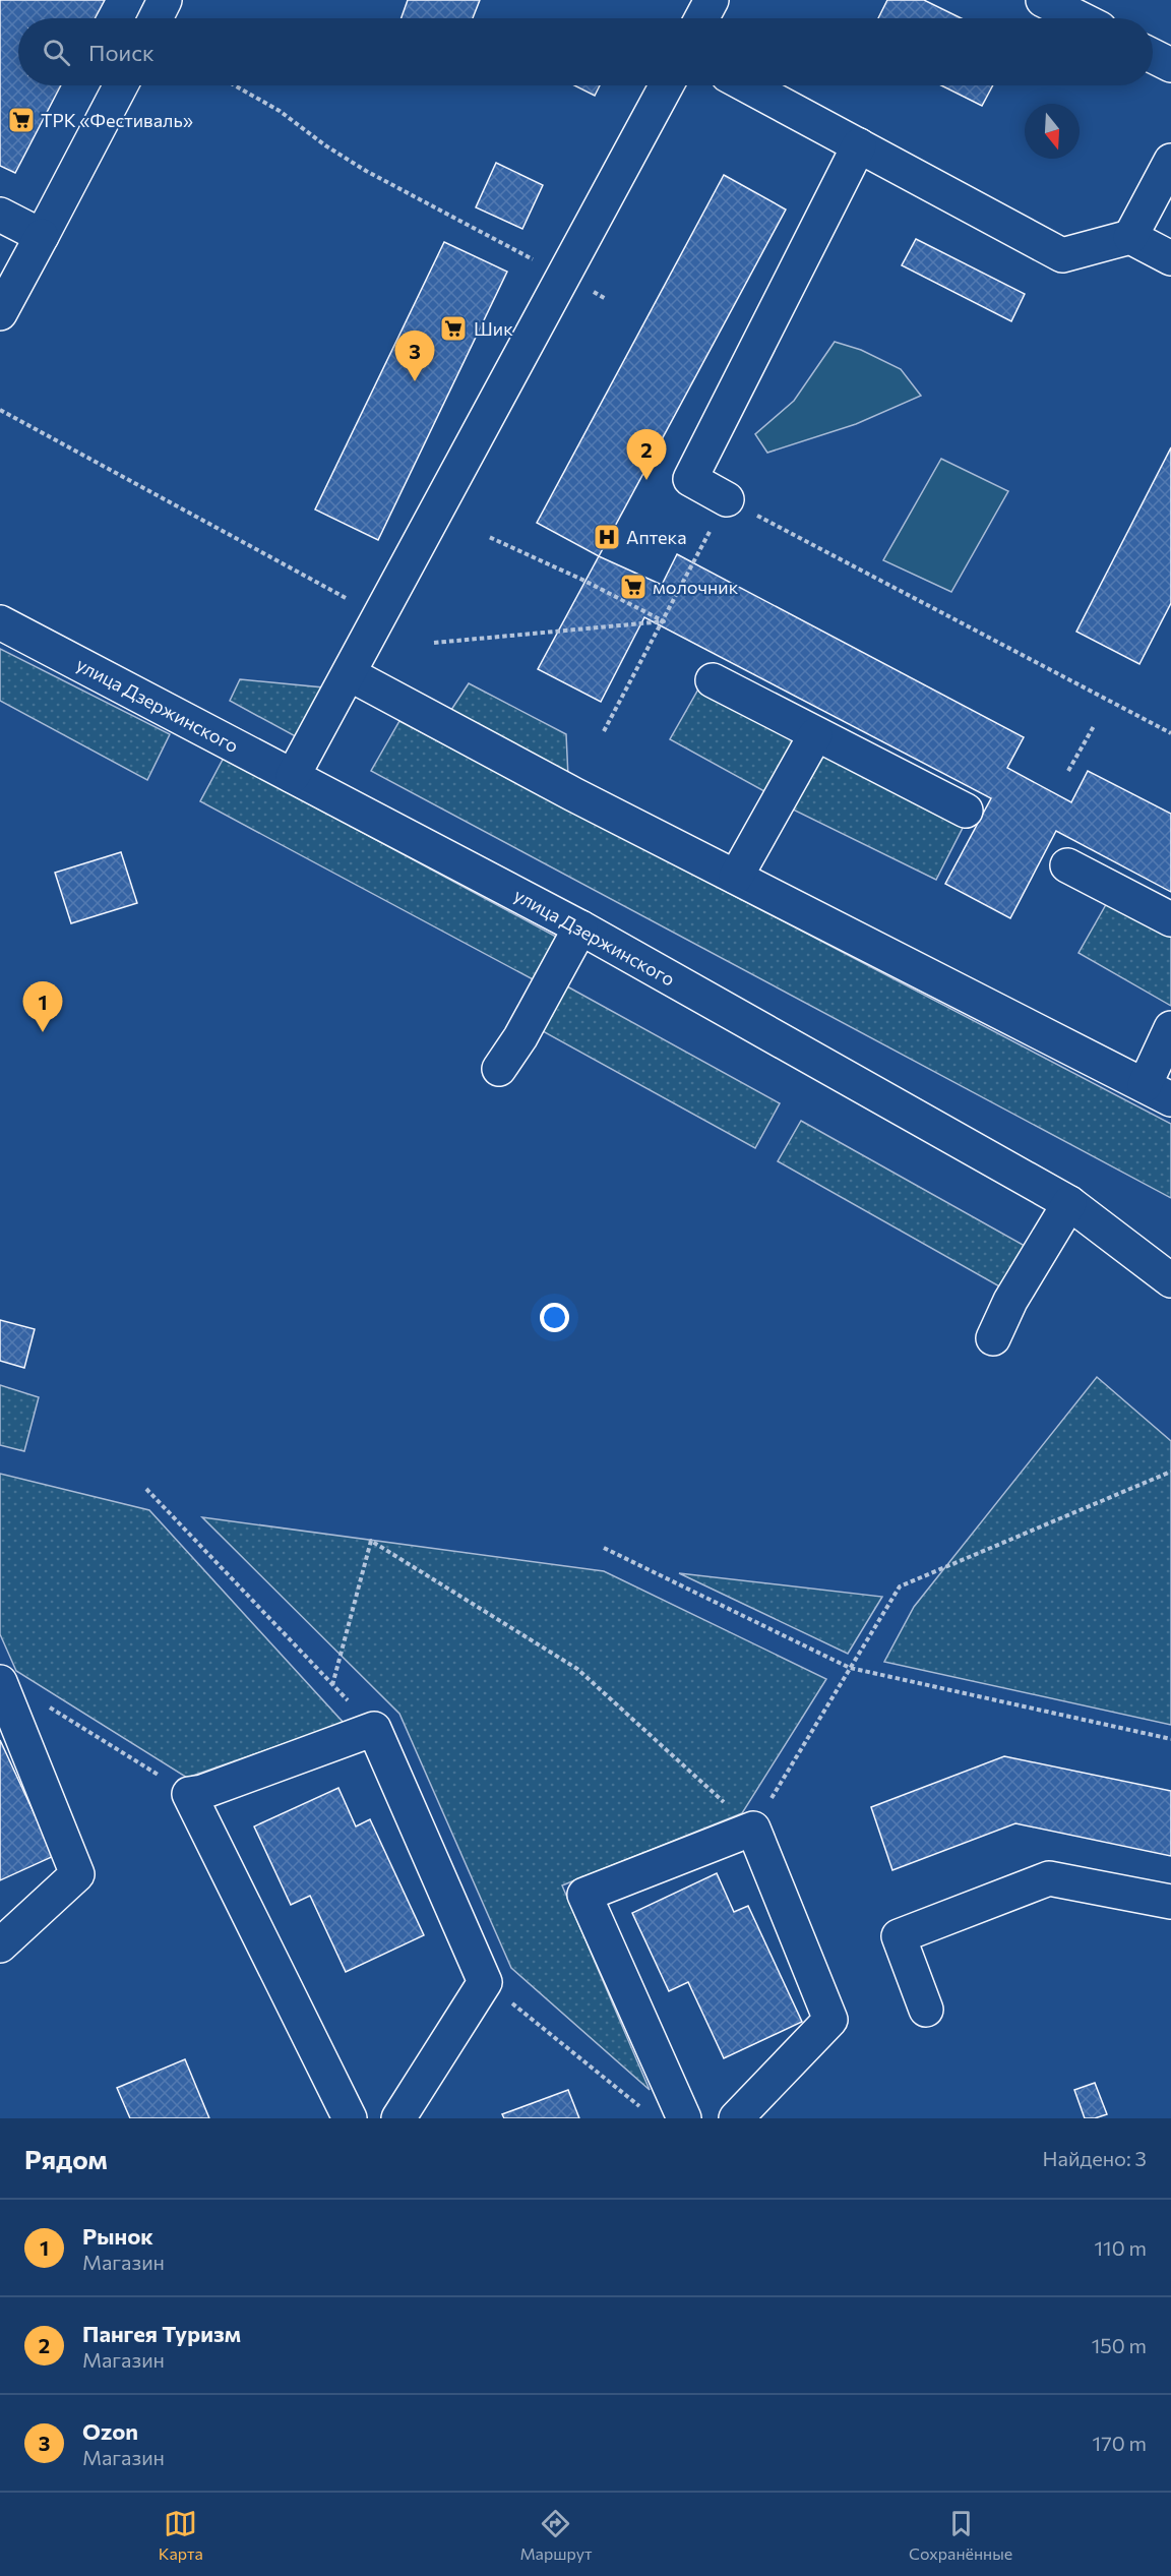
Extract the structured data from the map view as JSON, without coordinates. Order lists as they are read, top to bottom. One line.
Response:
{"streets":{"street":["улица Дзержинского"]},"places":{"supermarket":["ТРК «Фестиваль»","Шик","молочник"],"hospital":["Аптека"]},"north":"bottom","page":{"search":"Поиск","pins":["3","2","1"],"heading":["Рядом","Найдено: 3"],"list":[{"mark":"1","name":"Рынок","note":"Магазин","value":"110 m"},{"mark":"2","name":"Пангея Туризм","note":"Магазин","value":"150 m"},{"mark":"3","name":"Ozon","note":"Магазин","value":"170 m"}],"nav":["Карта","Маршрут","Сохранённые"]}}
